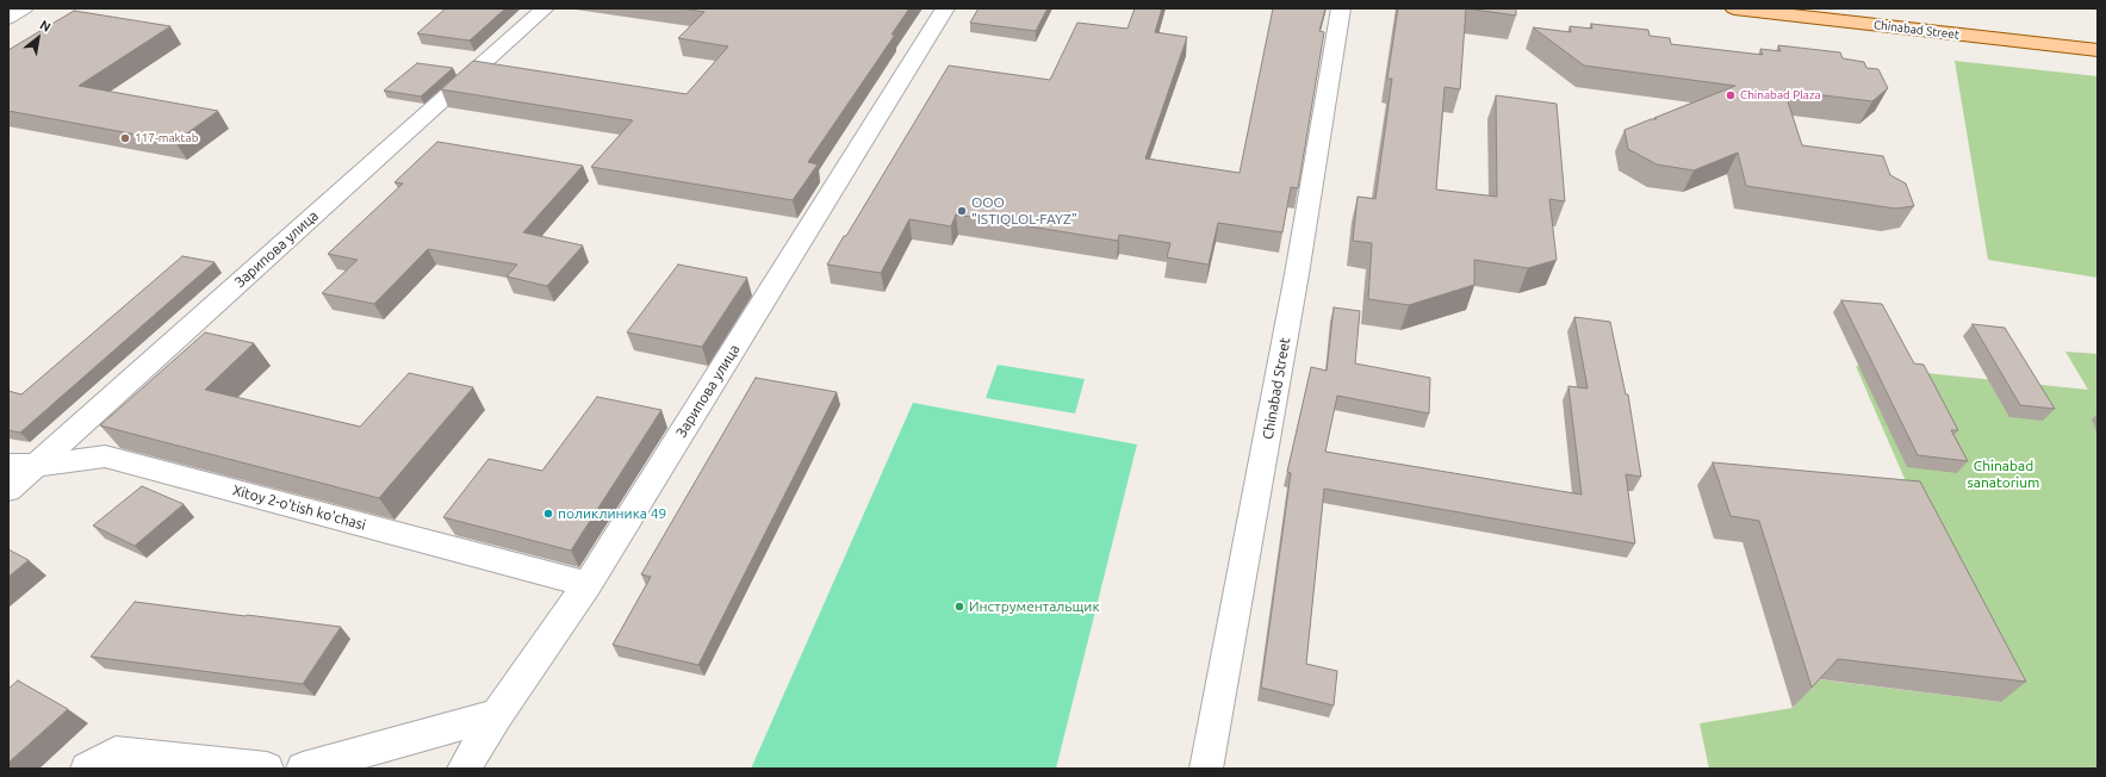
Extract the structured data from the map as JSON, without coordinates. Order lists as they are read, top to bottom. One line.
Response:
{"streets":{"main road":["Chinabad Street"],"street":["Зарипова улица","Xitoy 2-o'tish ko'chasi"]},"crossings":[["Зарипова улица","Xitoy 2-o'tish ko'chasi"]],"parks":["Chinabad sanatorium"],"places":["Chinabad Plaza","117-maktab","ООО \"ISTIQLOL-FAYZ\"","поликлиника 49","Инструментальщик"],"north":"top right"}
